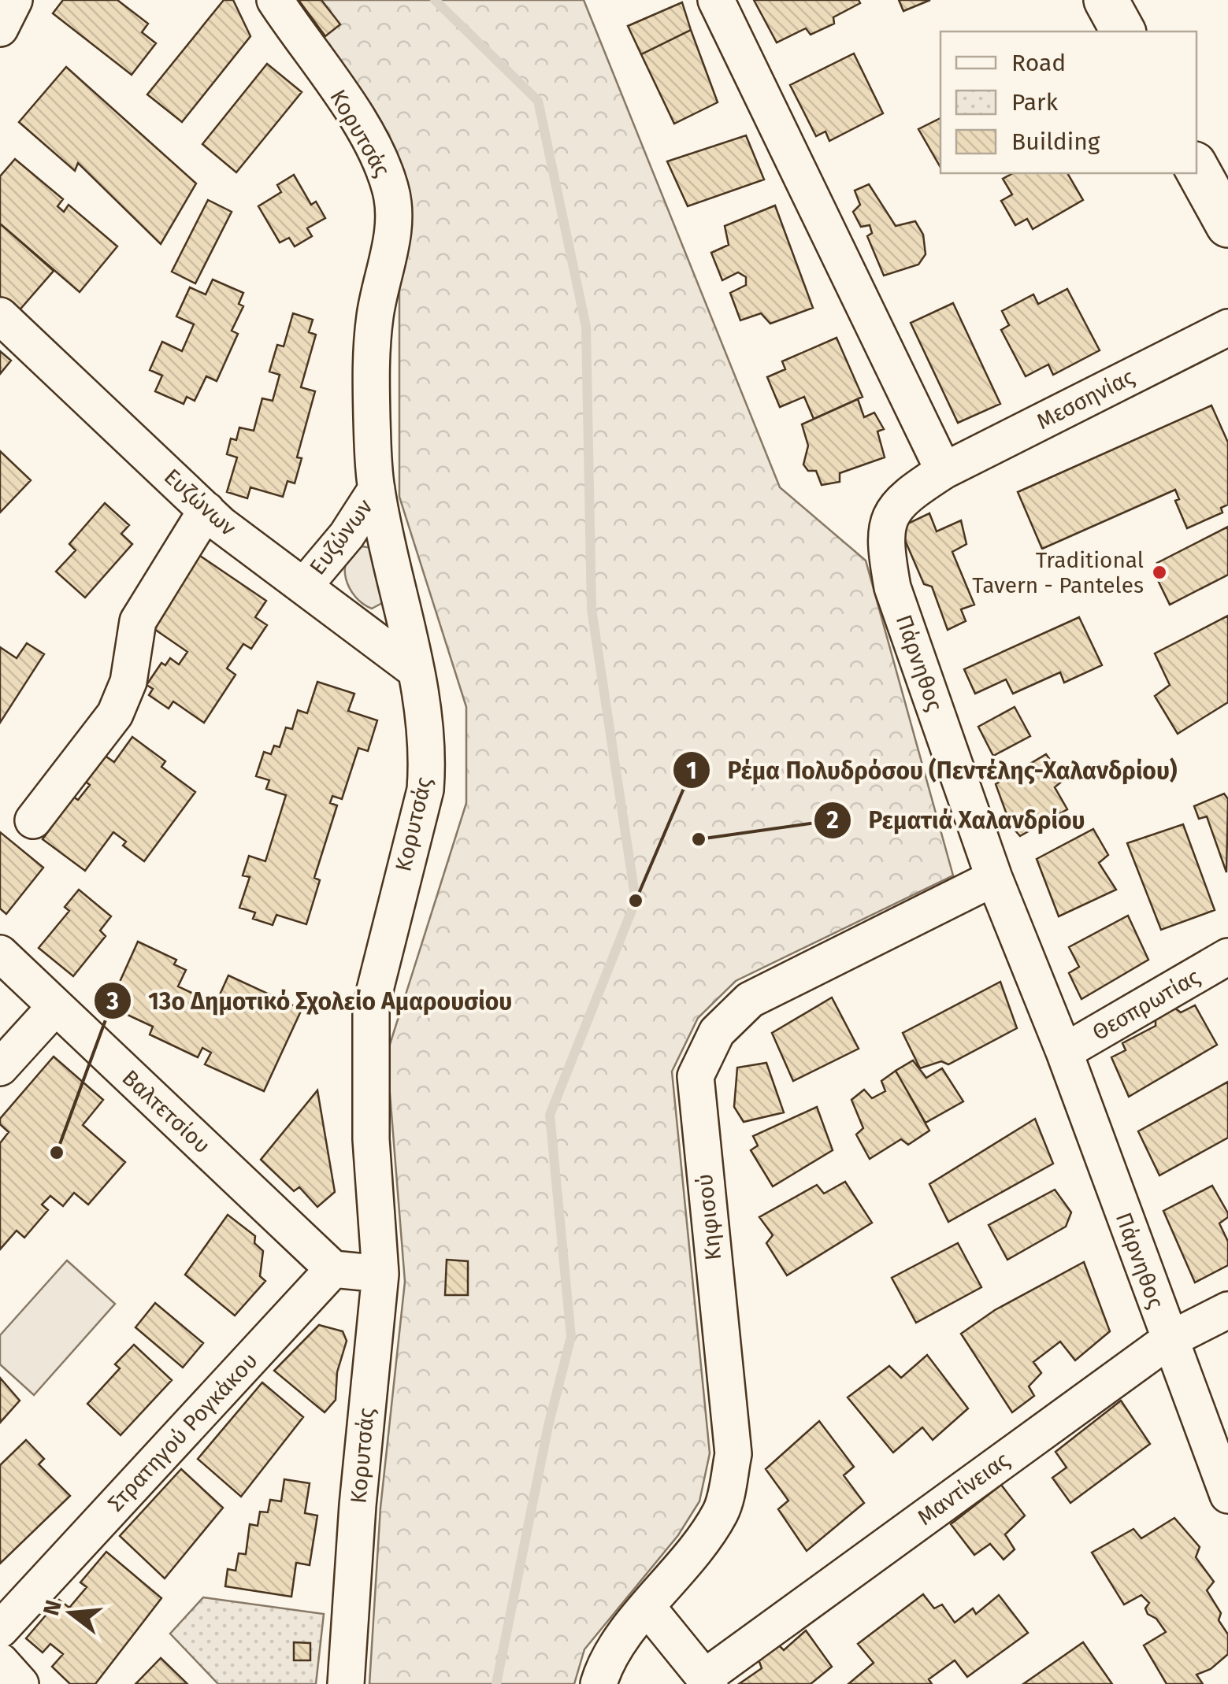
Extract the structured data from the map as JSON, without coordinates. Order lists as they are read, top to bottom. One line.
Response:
{"streets":{"street":["Κορυτσάς","Μεσσηνίας","Ευζώνων","Eυζώνων","Πάρνηθος","Θεσπρωτίας","Βαλτετσίου","Κηφισού","Στρατηγού Ρογκάκου","Μαντίνειας"]},"crossings":[["Κορυτσάς","Ευζώνων"],["Κορυτσάς","Eυζώνων"],["Μεσσηνίας","Πάρνηθος"],["Ευζώνων","Eυζώνων"],["Πάρνηθος","Θεσπρωτίας"],["Πάρνηθος","Κηφισού"],["Πάρνηθος","Μαντίνειας"],["Βαλτετσίου","Στρατηγού Ρογκάκου"]],"places":["Traditional Tavern - Panteles","Ρεματιά Χαλανδρίου","Ρέμα Πολυδρόσου (Πεντέλης-Χαλανδρίου)","13ο Δημοτικό Σχολείο Αμαρουσίου"],"legend":["Road","Park","Building"],"north":"left"}
